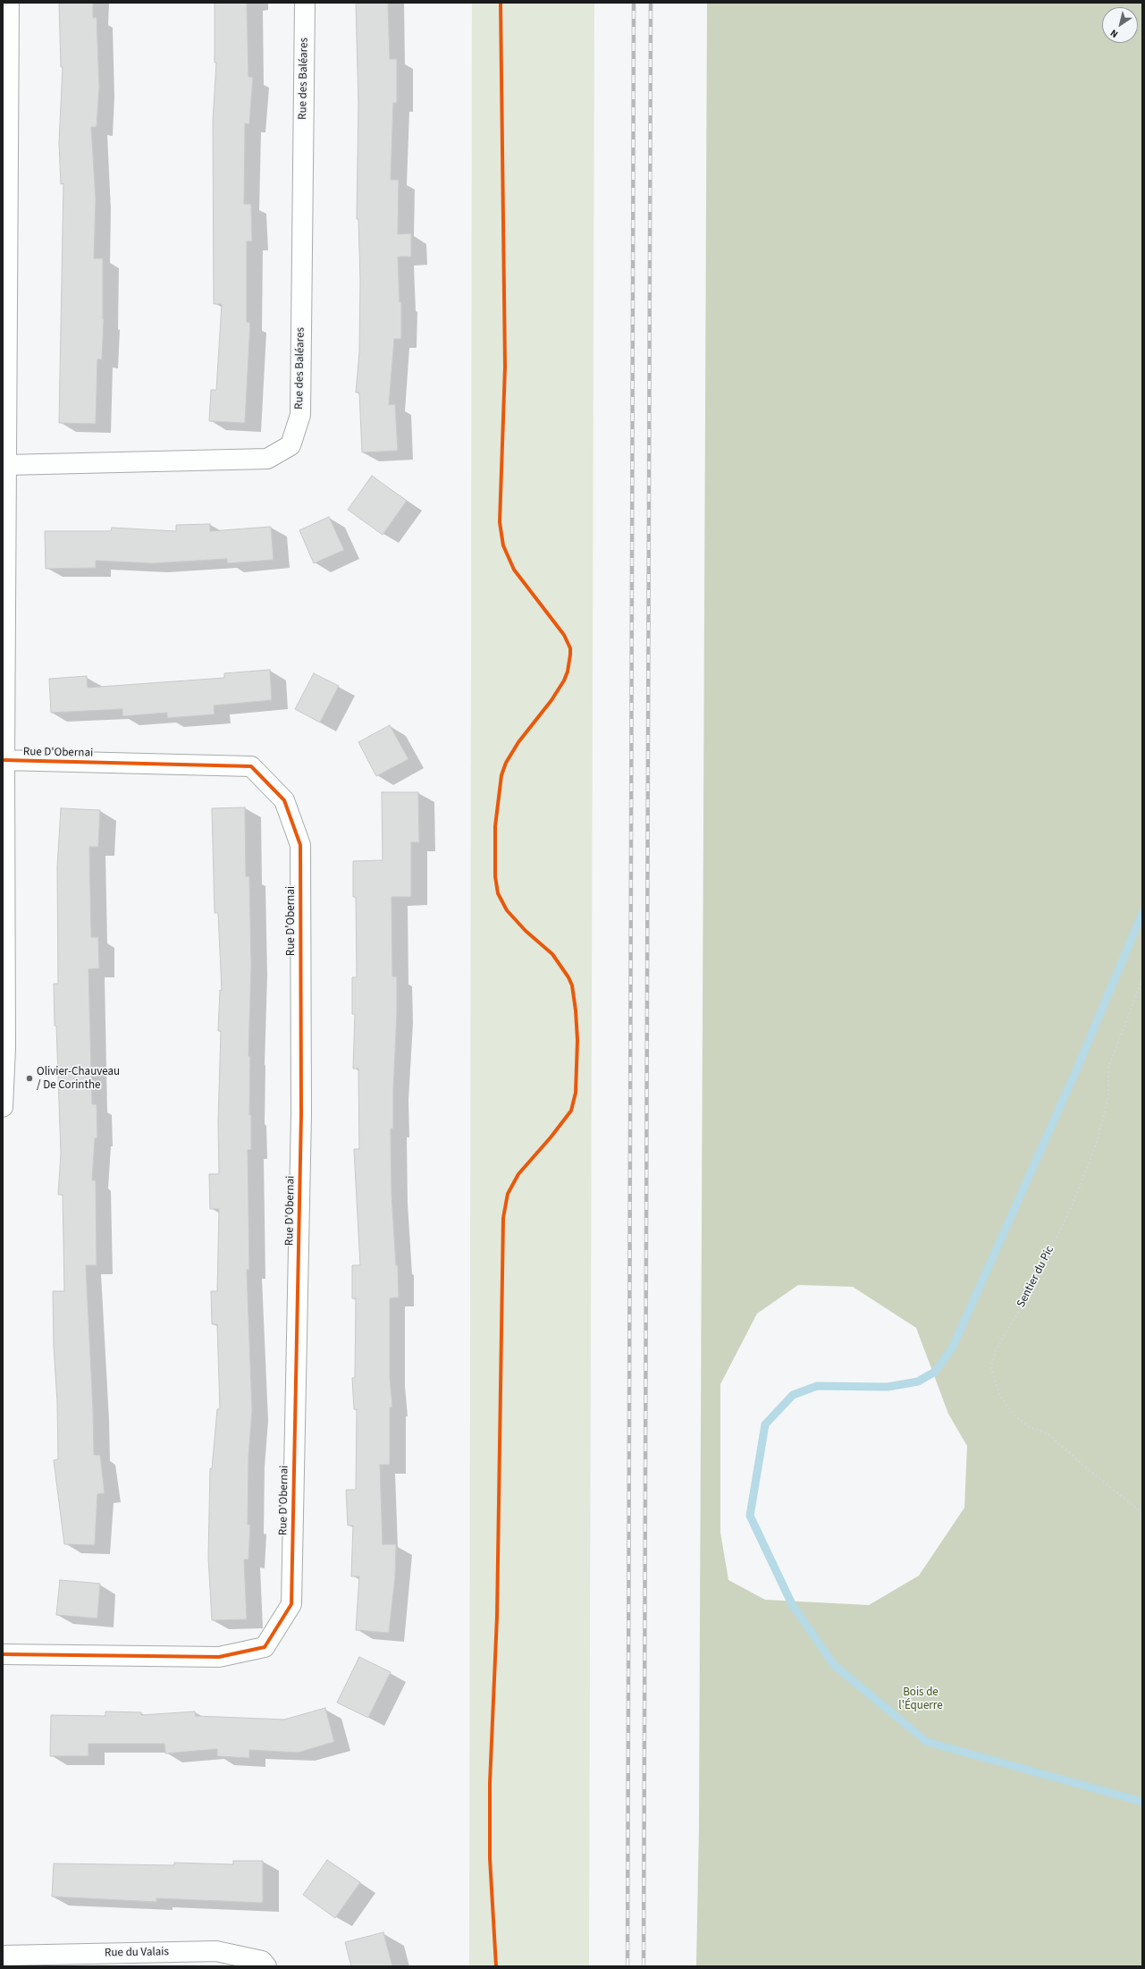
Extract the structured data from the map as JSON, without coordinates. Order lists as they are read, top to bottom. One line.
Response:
{"streets":{"street":["Rue des Baléares","Rue D'Obernai","Rue du Valais"],"path":["Sentier du Pic"]},"parks":["Bois de l'Équerre"],"places":["Olivier-Chauveau / De Corinthe"],"north":"bottom left"}
